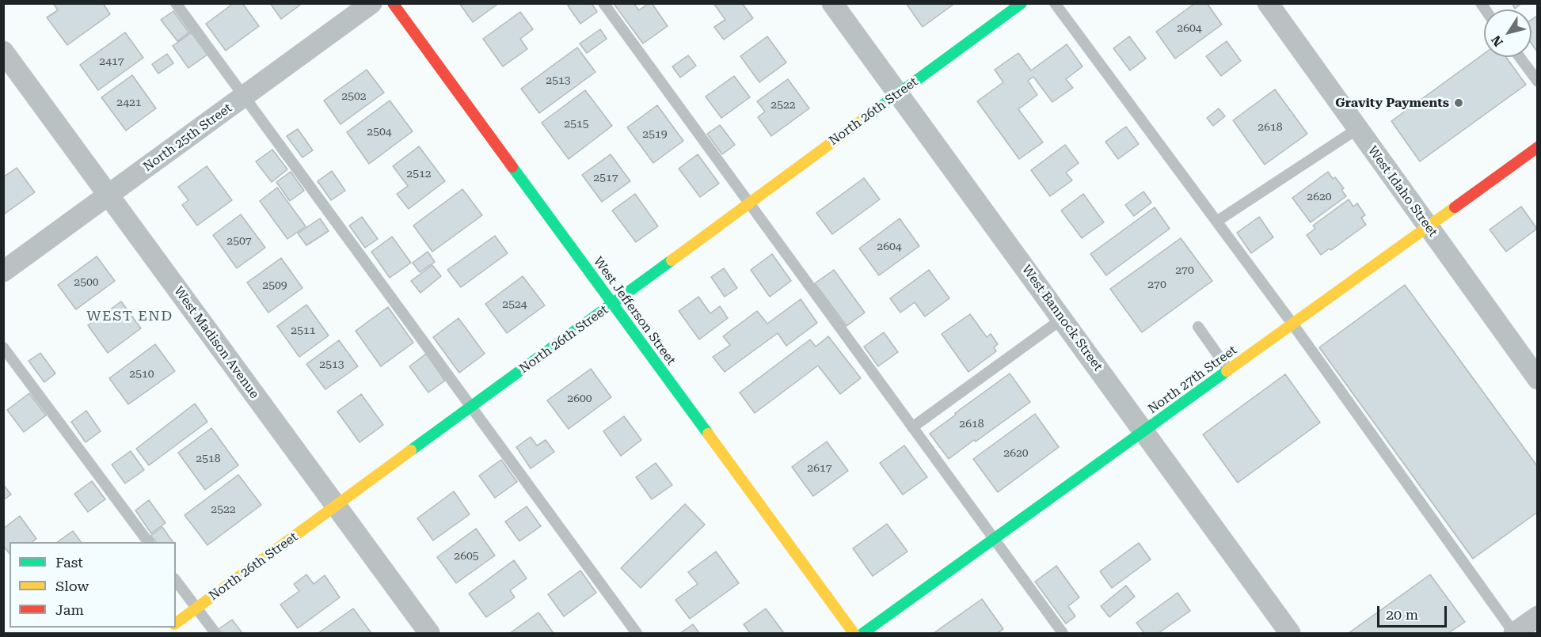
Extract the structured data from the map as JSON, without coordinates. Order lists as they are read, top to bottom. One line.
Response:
{"streets":{"street":["North 26th Street","North 25th Street","West Idaho Street","West Jefferson Street","West Bannock Street","West Madison Avenue","North 27th Street"]},"crossings":[["North 26th Street","West Jefferson Street"],["North 26th Street","West Bannock Street"],["North 26th Street","West Madison Avenue"],["North 25th Street","West Madison Avenue"],["West Idaho Street","North 27th Street"],["West Bannock Street","North 27th Street"]],"districts":["WEST END"],"places":["Gravity Payments"],"house_numbers":["2604","2417","2513","2502","2421","2522","2515","2618","2504","2519","2512","2517","2620","2507","2604","270","2500","270","2509","2524","2511","2513","2510","2600","2618","2620","2518","2617","2522","2605"],"legend":["Fast","Slow","Jam"],"scale_bar":"20 m","north":"bottom left"}
